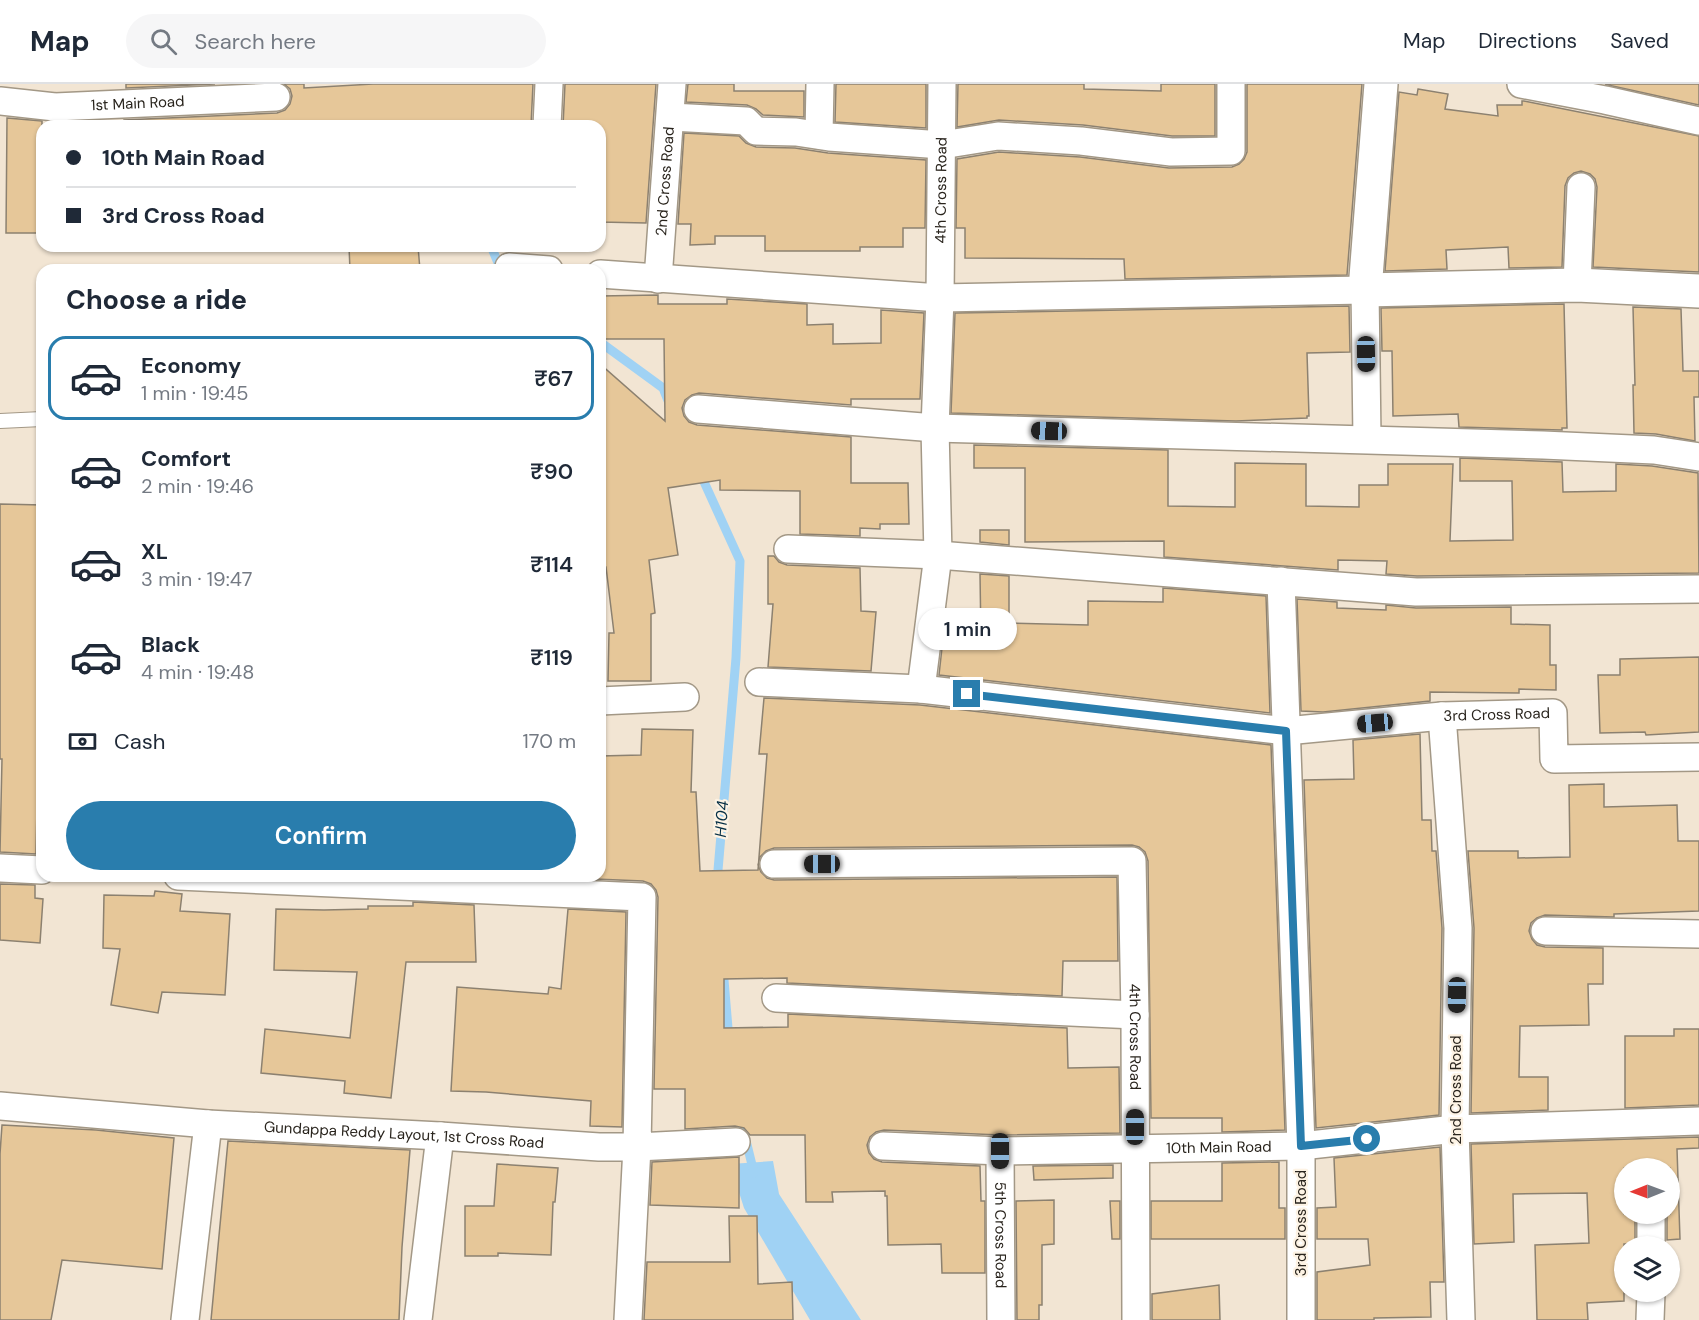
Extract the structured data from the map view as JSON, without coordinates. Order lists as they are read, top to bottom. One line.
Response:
{"streets":{"street":["1st Main Road","2nd Cross Road","4th Cross Road","3rd Cross Road","Gundappa Reddy Layout, 1st Cross Road","10th Main Road","5th Cross Road"]},"crossings":[["2nd Cross Road","3rd Cross Road"],["2nd Cross Road","10th Main Road"],["4th Cross Road","3rd Cross Road"],["4th Cross Road","10th Main Road"],["3rd Cross Road","10th Main Road"],["10th Main Road","5th Cross Road"]],"water":["H104"],"north":"left","page":{"header":"Map","search":"Search here","nav":["Map","Directions","Saved"],"banner":["10th Main Road","3rd Cross Road"],"heading":"Choose a ride","list":[{"name":"Economy","note":"1 min · 19:45","value":"₹67"},{"name":"Comfort","note":"2 min · 19:46","value":"₹90"},{"name":"XL","note":"3 min · 19:47","value":"₹114"},{"name":"Black","note":"4 min · 19:48","value":"₹119"}],"bubble":"1 min","pay":["Cash","170 m"],"buttons":"Confirm"}}
